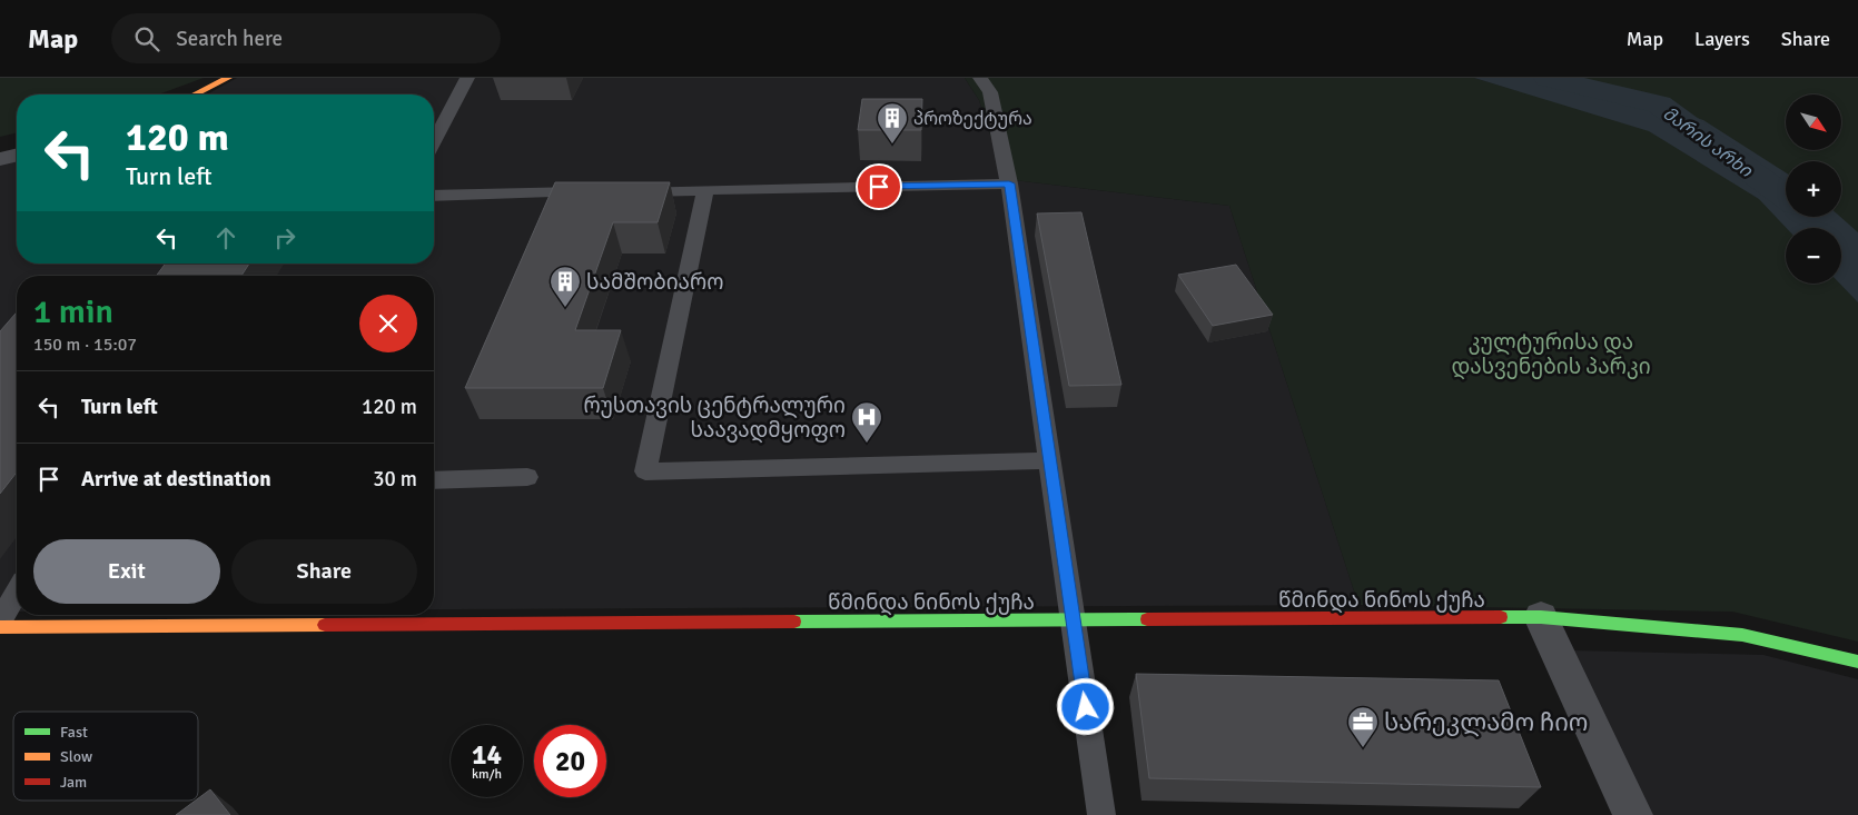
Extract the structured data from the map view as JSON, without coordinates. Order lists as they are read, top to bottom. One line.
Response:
{"streets":{"street":["წმინდა ნინოს ქუჩა"]},"water":["მარის არხი"],"parks":["კულტურისა და დასვენების პარკი"],"places":{"building":["პროზექტურა","სამშობიარო"],"hospital":["რუსთავის ცენტრალური საავადმყოფო"],"office":["სარეკლამო ჩიო"]},"legend":["Fast","Slow","Jam"],"north":"bottom right","page":{"header":"Map","search":"Search here","nav":["Map","Layers","Share"],"map_buttons":["+","−"],"turn":["120 m","Turn left"],"heading":["1 min","150 m · 15:07"],"list":[{"name":"Turn left","value":"120 m"},{"name":"Arrive at destination","value":"30 m"}],"buttons":["Exit","Share"],"speed":"14 km/h","limit":"20"}}
